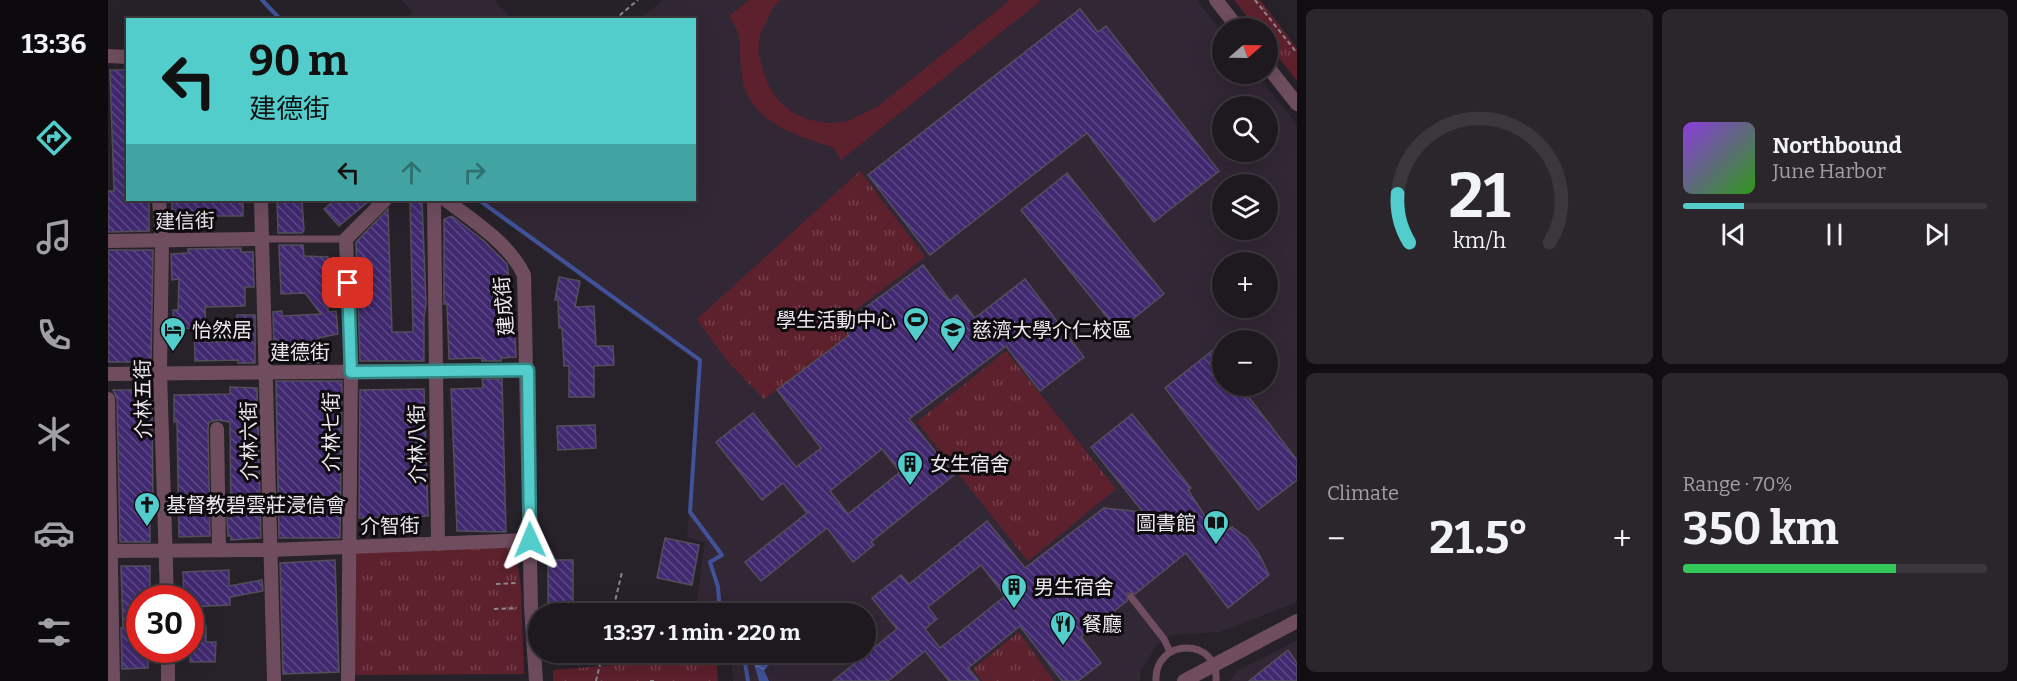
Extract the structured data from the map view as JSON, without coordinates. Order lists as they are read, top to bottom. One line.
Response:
{"streets":{"street":["建信街","建成街","建德街","介林五街","介林七街","介林六街","介林八街","介智街"]},"crossings":[["建信街","介林五街"],["建信街","介林六街"],["建成街","建德街"],["建成街","介智街"],["建德街","介林五街"],["建德街","介林七街"],["建德街","介林六街"],["建德街","介林八街"],["介林五街","介智街"],["介林七街","介智街"],["介林六街","介智街"],["介林八街","介智街"]],"places":{"sports":["學生活動中心"],"hotel":["怡然居"],"school or university":["慈濟大學介仁校區"],"building":["女生宿舍","男生宿舍"],"church":["基督教碧雲莊浸信會"],"library":["圖書館"],"restaurant":["餐廳"]},"north":"right","page":{"tabs":"13:36","map_buttons":["+","−"],"turn":["90 m","建德街"],"song":["Northbound","June Harbor"],"tile":["Climate",["Range · 70%","350 km"]],"heat":["−","21.5°","+"],"limit":"30","trip":"13:37 · 1 min · 220 m","gauge":["21","km/h"]}}
